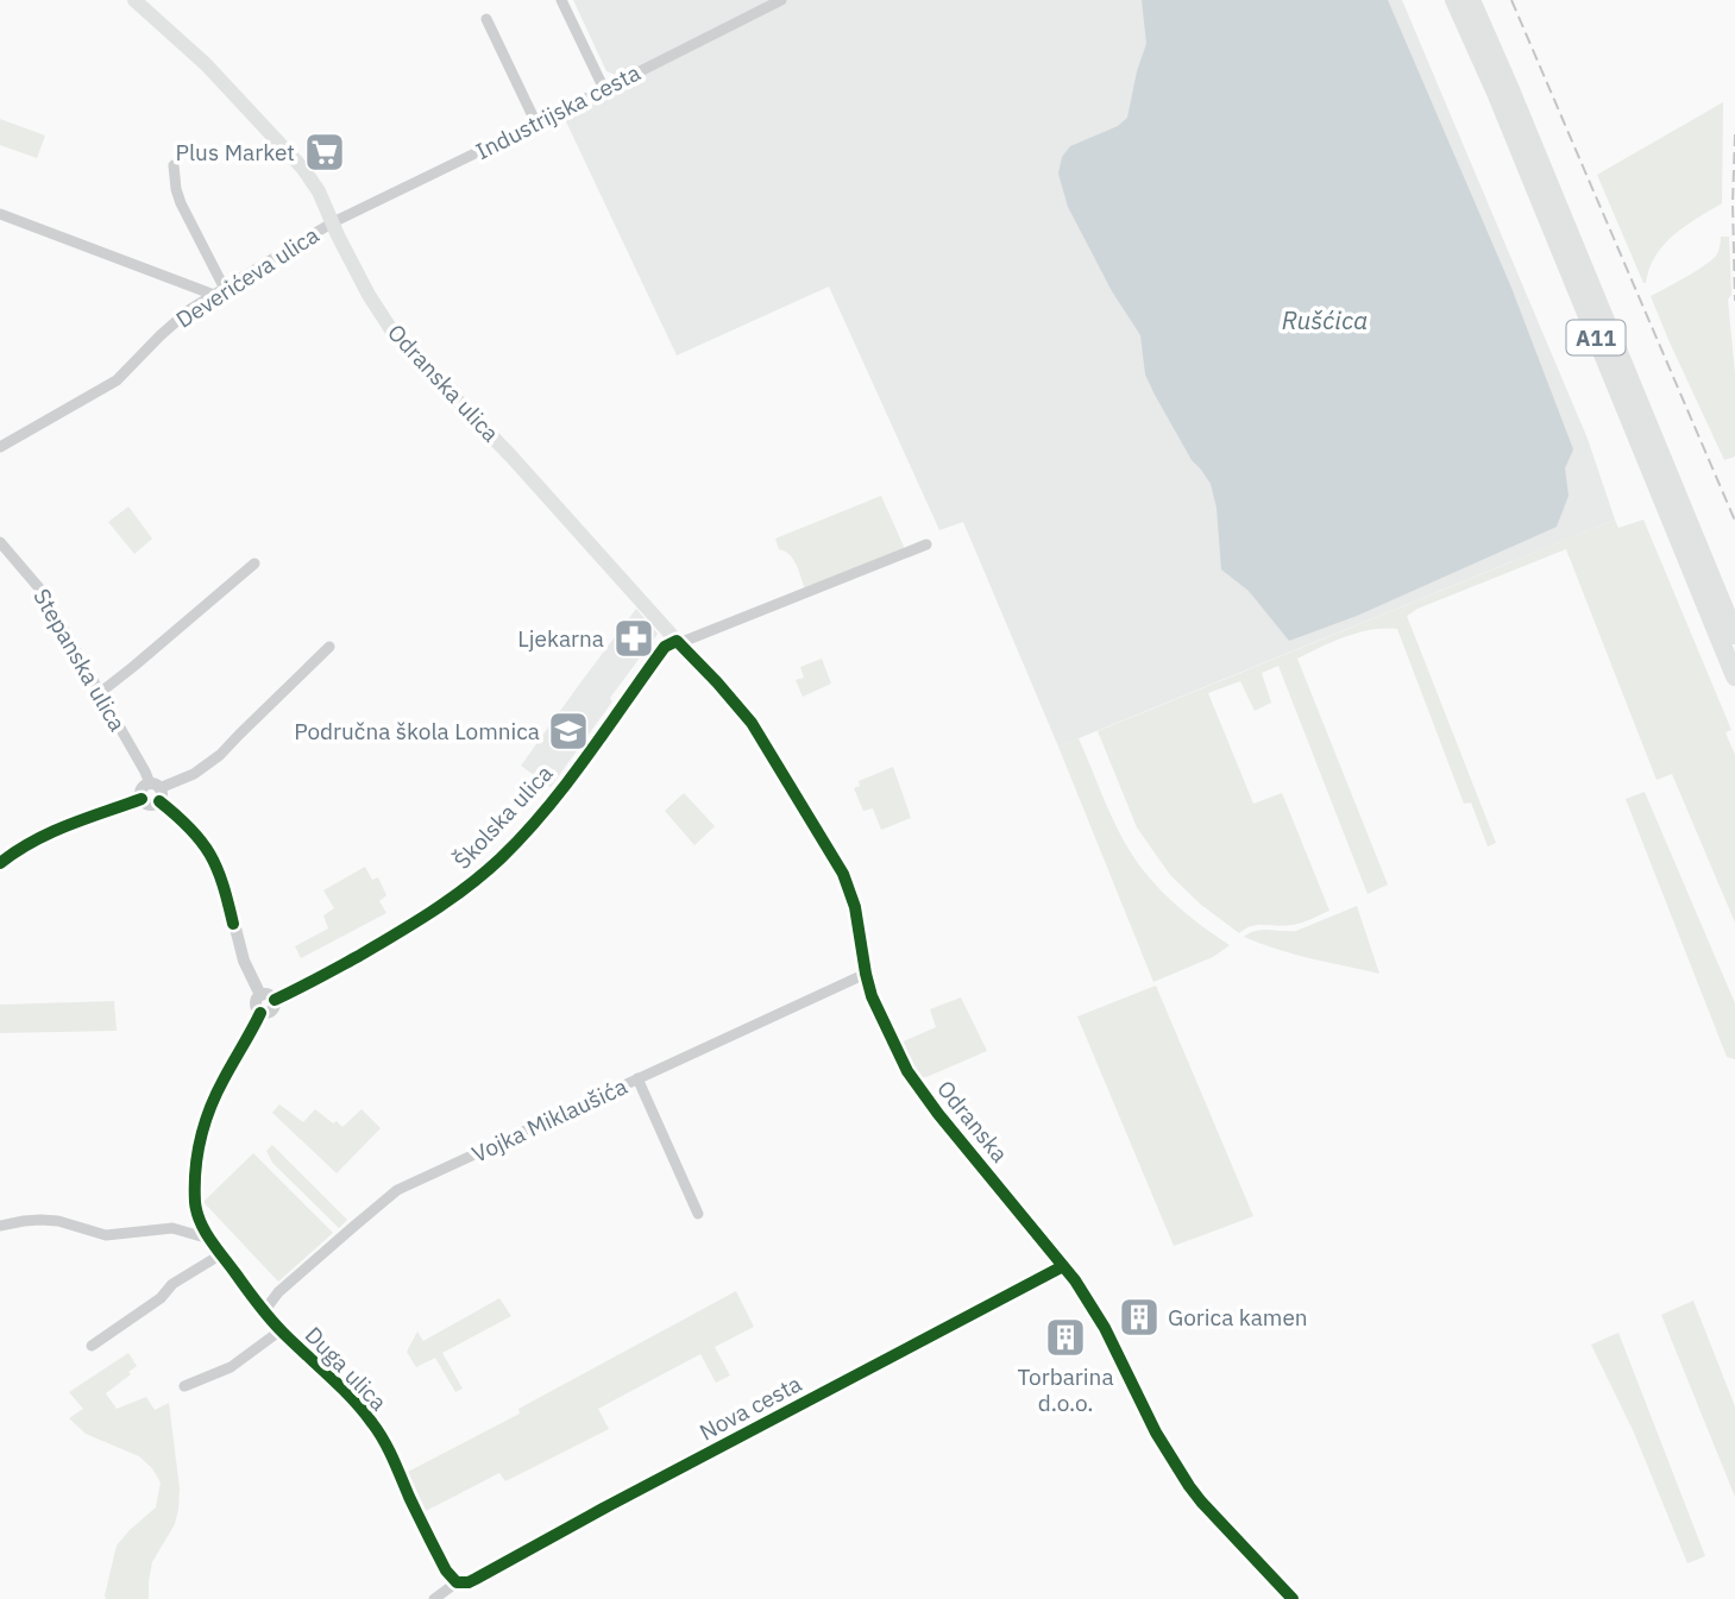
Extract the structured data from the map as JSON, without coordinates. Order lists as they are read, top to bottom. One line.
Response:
{"streets":{"highway":["A11"],"main road":["Odranska ulica"],"street":["Industrijska cesta","Deverićeva ulica","Stepanska ulica","Školska ulica","Vojka Miklaušića","Odranska","Duga ulica","Nova cesta"]},"crossings":[["Industrijska cesta","Deverićeva ulica"],["Industrijska cesta","Odranska ulica"],["Deverićeva ulica","Odranska ulica"],["Odranska ulica","Školska ulica"],["Odranska ulica","Odranska"],["Školska ulica","Odranska"],["Školska ulica","Duga ulica"],["Vojka Miklaušića","Odranska"],["Vojka Miklaušića","Duga ulica"],["Odranska","Nova cesta"],["Duga ulica","Nova cesta"]],"water":["Rušćica"],"places":{"supermarket":["Plus Market"],"pharmacy":["Ljekarna"],"school or university":["Područna škola Lomnica"],"building":["Gorica kamen","Torbarina d.o.o."]}}
